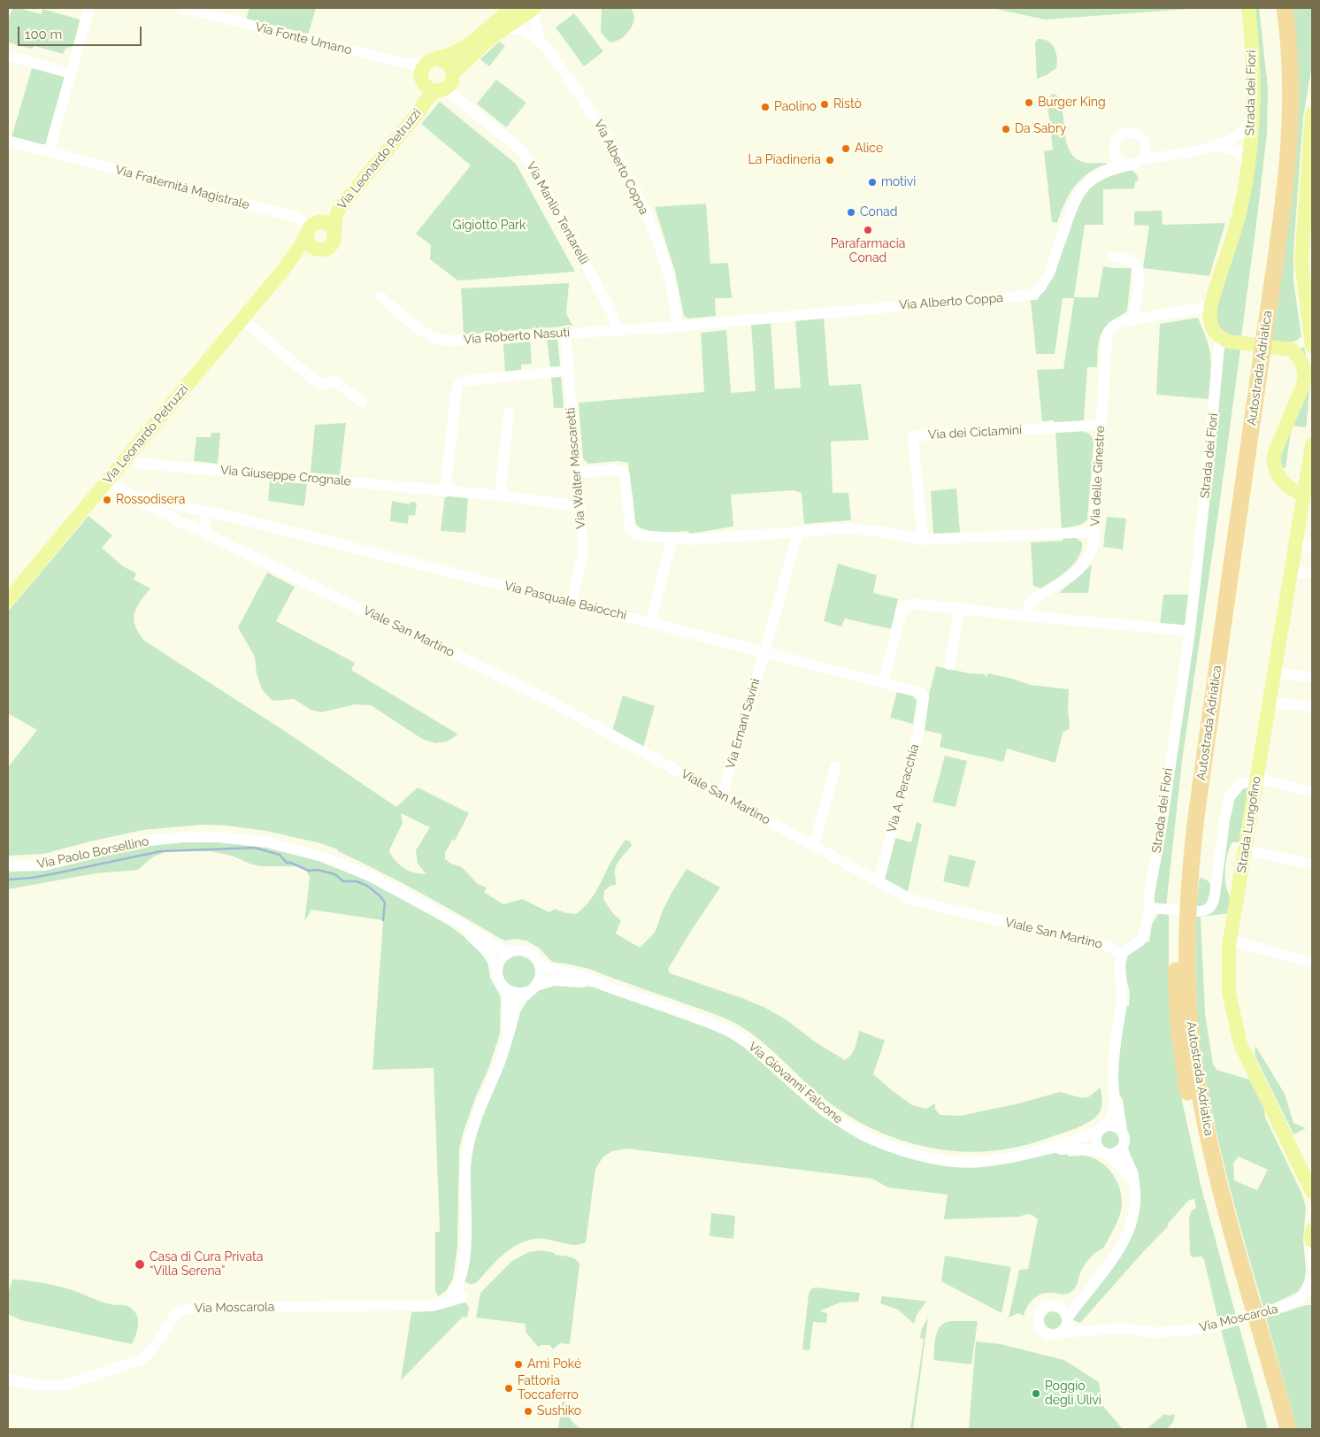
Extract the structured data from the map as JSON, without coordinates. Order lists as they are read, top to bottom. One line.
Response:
{"streets":{"highway":["Autostrada Adriatica"],"main road":["Strada dei Fiori","Via Leonardo Petruzzi","Strada Lungofino"],"street":["Via Fonte Umano","Via Alberto Coppa","Via Fraternità Magistrale","Via Manlio Tentarelli","Via Roberto Nasuti","Via dei Ciclamini","Via Walter Mascaretti","Via Giuseppe Crognale","Via delle Ginestre","Via Pasquale Baiocchi","Viale San Martino","Via Ernani Savini","Via A. Peracchia","Via Paolo Borsellino","Via Giovanni Falcone","Via Moscarola"]},"crossings":[["Strada dei Fiori","Via Alberto Coppa"],["Strada dei Fiori","Via delle Ginestre"],["Via Leonardo Petruzzi","Via Alberto Coppa"],["Via Leonardo Petruzzi","Via Fraternità Magistrale"],["Via Leonardo Petruzzi","Via Manlio Tentarelli"],["Via Leonardo Petruzzi","Via Giuseppe Crognale"],["Via Leonardo Petruzzi","Via Pasquale Baiocchi"],["Via Alberto Coppa","Via Roberto Nasuti"],["Via Manlio Tentarelli","Via Roberto Nasuti"],["Via Roberto Nasuti","Via Walter Mascaretti"],["Via dei Ciclamini","Via delle Ginestre"],["Via Walter Mascaretti","Via Giuseppe Crognale"],["Via Walter Mascaretti","Via Pasquale Baiocchi"],["Via Pasquale Baiocchi","Viale San Martino"],["Via Pasquale Baiocchi","Via Ernani Savini"],["Via Pasquale Baiocchi","Via A. Peracchia"],["Viale San Martino","Via Ernani Savini"],["Viale San Martino","Via A. Peracchia"],["Via Paolo Borsellino","Via Giovanni Falcone"]],"parks":["Gigiotto Park"],"places":["Burger King","Ristò","Paolino","Da Sabry","Alice","La Piadineria","motivi","Conad","Parafarmacia Conad","Rossodisera","Casa di Cura Privata “Villa Serena”","Ami Poké","Fattoria Toccaferro","Poggio degli Ulivi","Sushiko"],"scale_bar":"100 m"}
